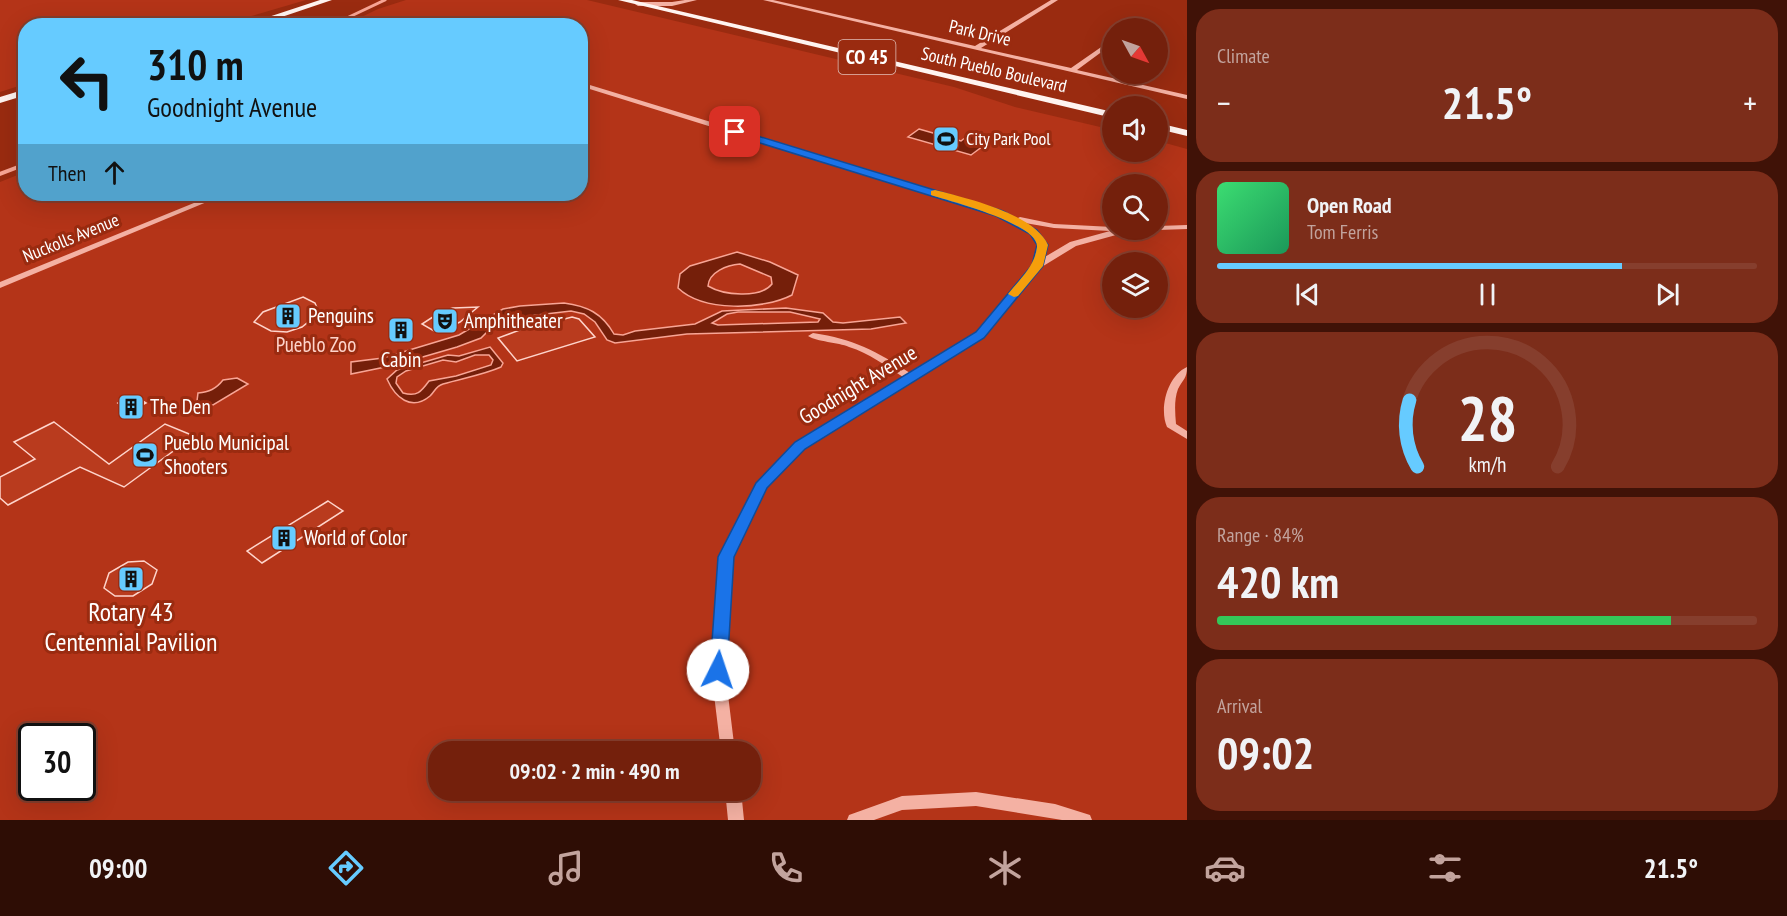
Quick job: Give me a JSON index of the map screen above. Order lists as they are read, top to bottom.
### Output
{
  "streets": {
    "main road": ["CO 45", "South Pueblo Boulevard"],
    "street": ["Park Drive", "Nuckolls Avenue", "Goodnight Avenue"]
  },
  "parks": ["Pueblo Zoo"],
  "places": {
    "sports": ["City Park Pool", "Pueblo Municipal Shooters"],
    "building": [
      "Penguins",
      "Cabin",
      "The Den",
      "World of Color",
      "Rotary 43 Centennial Pavilion"
    ],
    "theatre": ["Amphitheater"]
  },
  "north": "bottom right",
  "page": {
    "tile": [
      "Climate",
      ["Range · 84%", "420 km"],
      ["Arrival", "09:02"]
    ],
    "turn": ["310 m", "Goodnight Avenue"],
    "heat": ["−", "21.5°", "+"],
    "then": "Then",
    "song": ["Open Road", "Tom Ferris"],
    "limit": "30",
    "trip": "09:02 · 2 min · 490 m",
    "tabs": ["09:00", "21.5°"],
    "gauge": ["28", "km/h"]
  }
}
